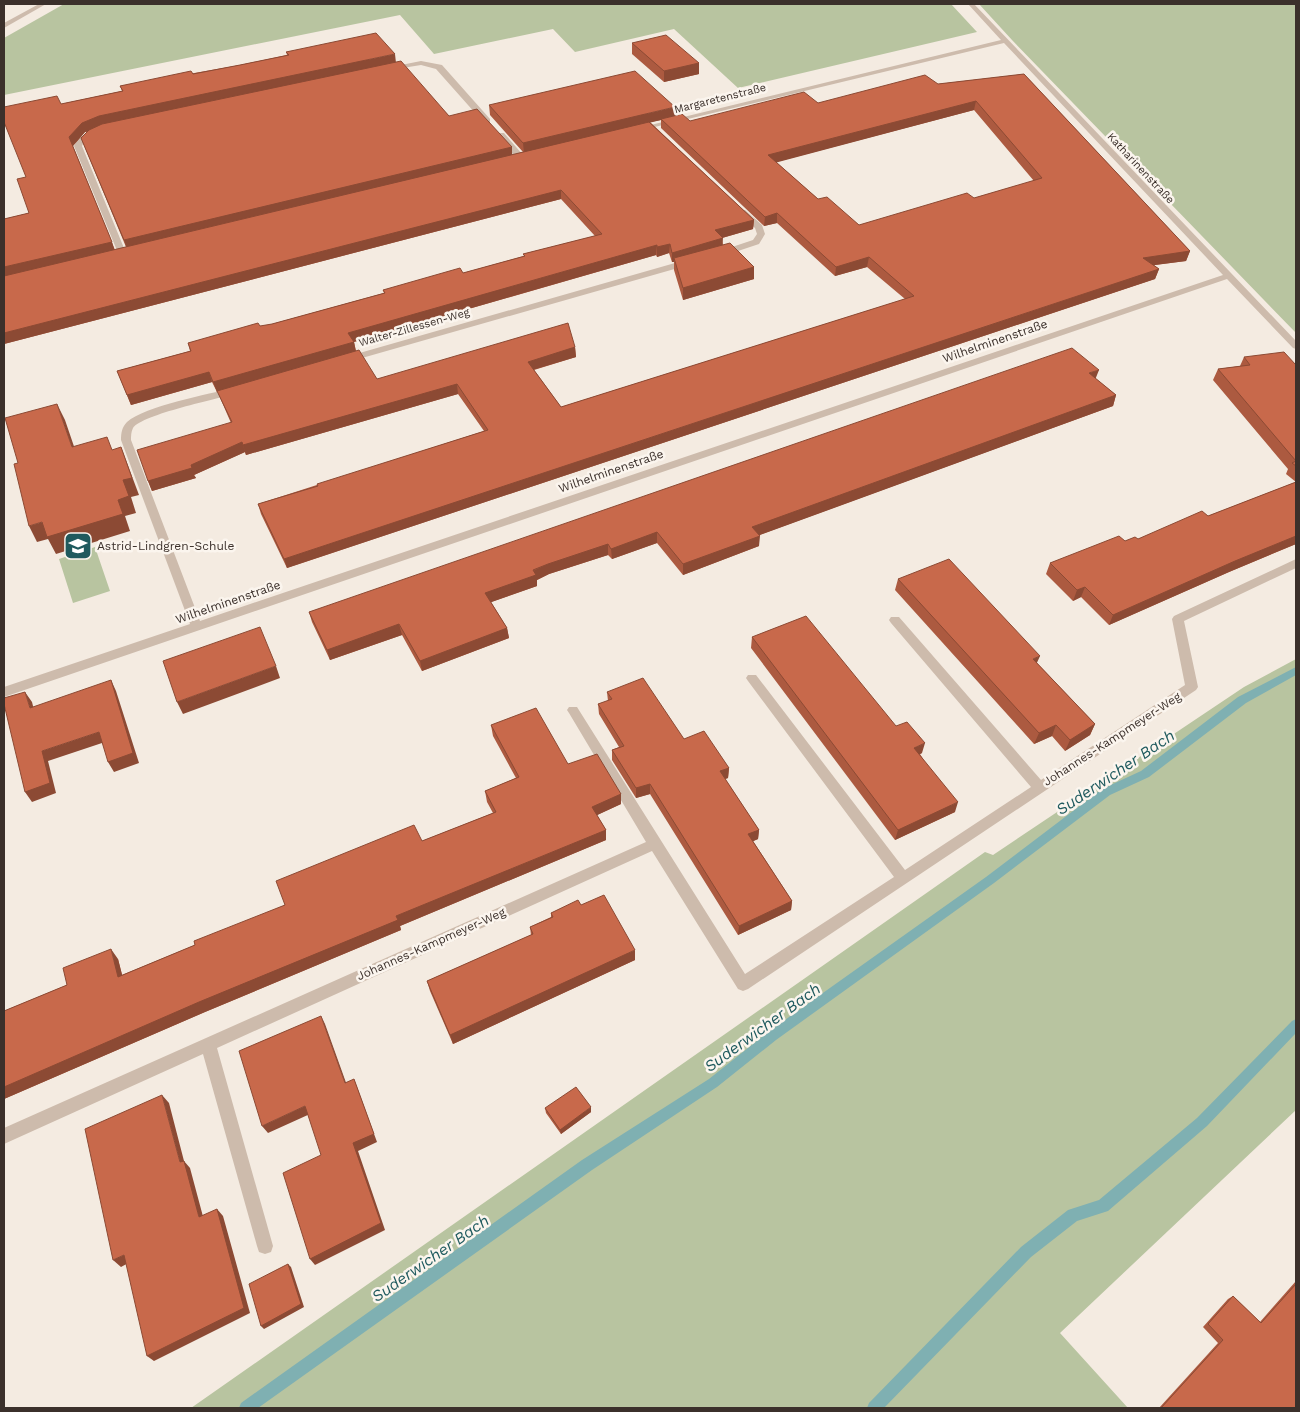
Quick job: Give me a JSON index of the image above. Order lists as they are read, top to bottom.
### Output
{
  "streets": {
    "street": [
      "Margaretenstraße",
      "Katharinenstraße",
      "Walter-Zillessen-Weg",
      "Wilhelminenstraße",
      "Johannes-Kampmeyer-Weg"
    ]
  },
  "crossings": [
    ["Margaretenstraße", "Katharinenstraße"],
    ["Katharinenstraße", "Wilhelminenstraße"]
  ],
  "water": ["Suderwicher Bach"],
  "places": {
    "school or university": ["Astrid-Lindgren-Schule"]
  }
}
